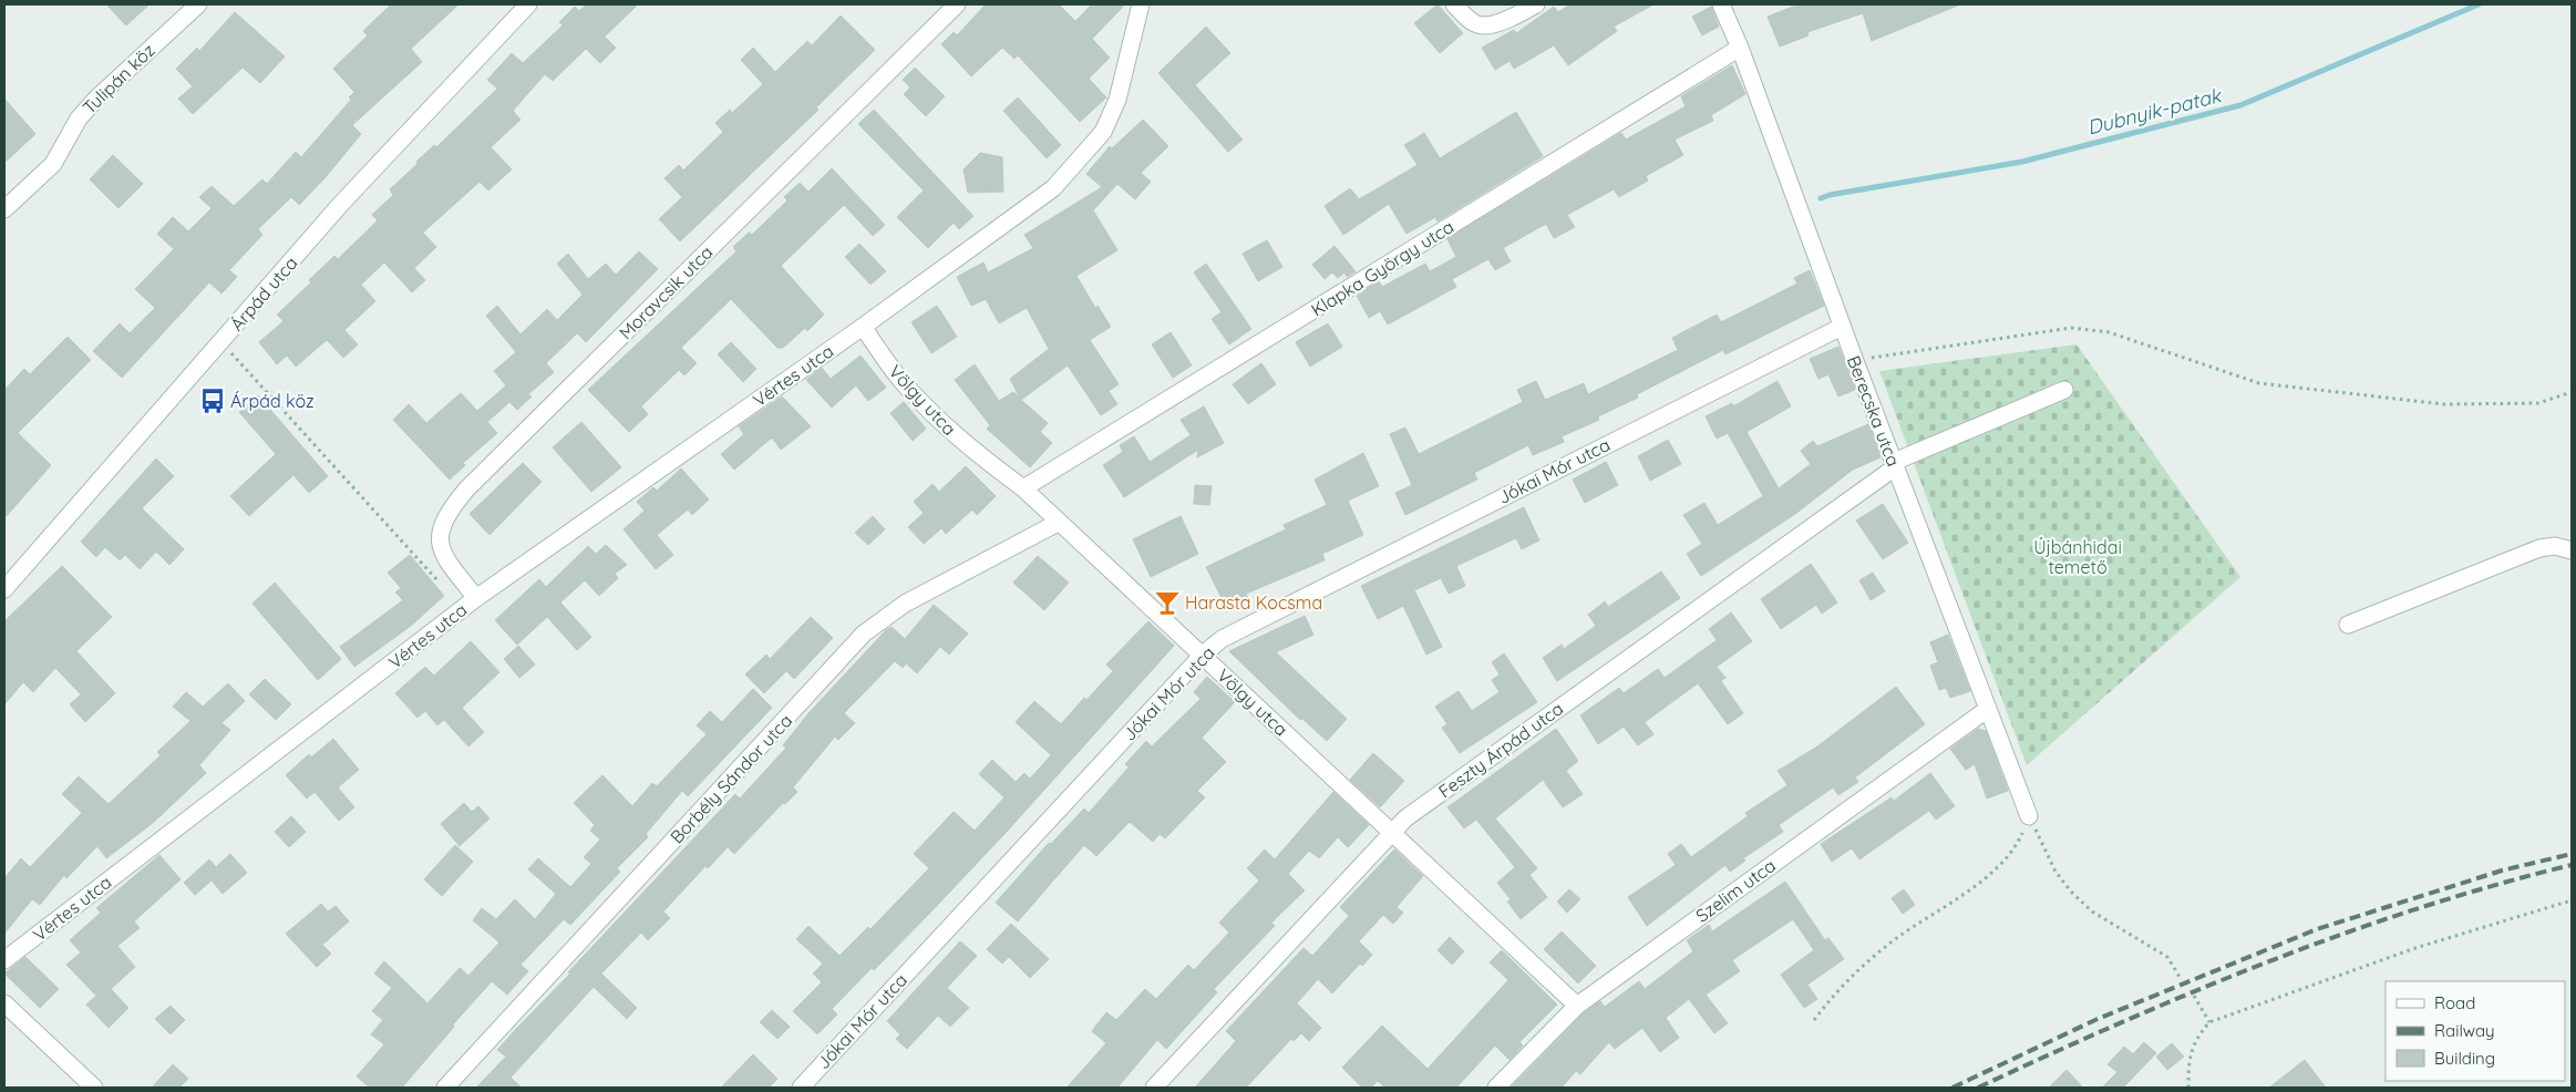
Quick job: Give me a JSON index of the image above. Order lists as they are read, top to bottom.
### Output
{
  "streets": {
    "street": [
      "Tulipán köz",
      "Klapka György utca",
      "Moravcsik utca",
      "Árpád utca",
      "Vértes utca",
      "Völgy utca",
      "Berecska utca",
      "Jókai Mór utca",
      "Feszty Árpád utca",
      "Borbély Sándor utca",
      "Szelim utca"
    ]
  },
  "crossings": [
    ["Klapka György utca", "Völgy utca"],
    ["Klapka György utca", "Berecska utca"],
    ["Moravcsik utca", "Vértes utca"],
    ["Vértes utca", "Völgy utca"],
    ["Völgy utca", "Jókai Mór utca"],
    ["Völgy utca", "Feszty Árpád utca"],
    ["Völgy utca", "Borbély Sándor utca"],
    ["Völgy utca", "Szelim utca"],
    ["Berecska utca", "Jókai Mór utca"],
    ["Berecska utca", "Feszty Árpád utca"],
    ["Berecska utca", "Szelim utca"]
  ],
  "water": ["Dubnyik-patak"],
  "parks": ["Újbánhidai temető"],
  "places": {
    "bus stop": ["Árpád köz"],
    "bar": ["Harasta Kocsma"]
  },
  "legend": ["Road", "Railway", "Building"]
}
